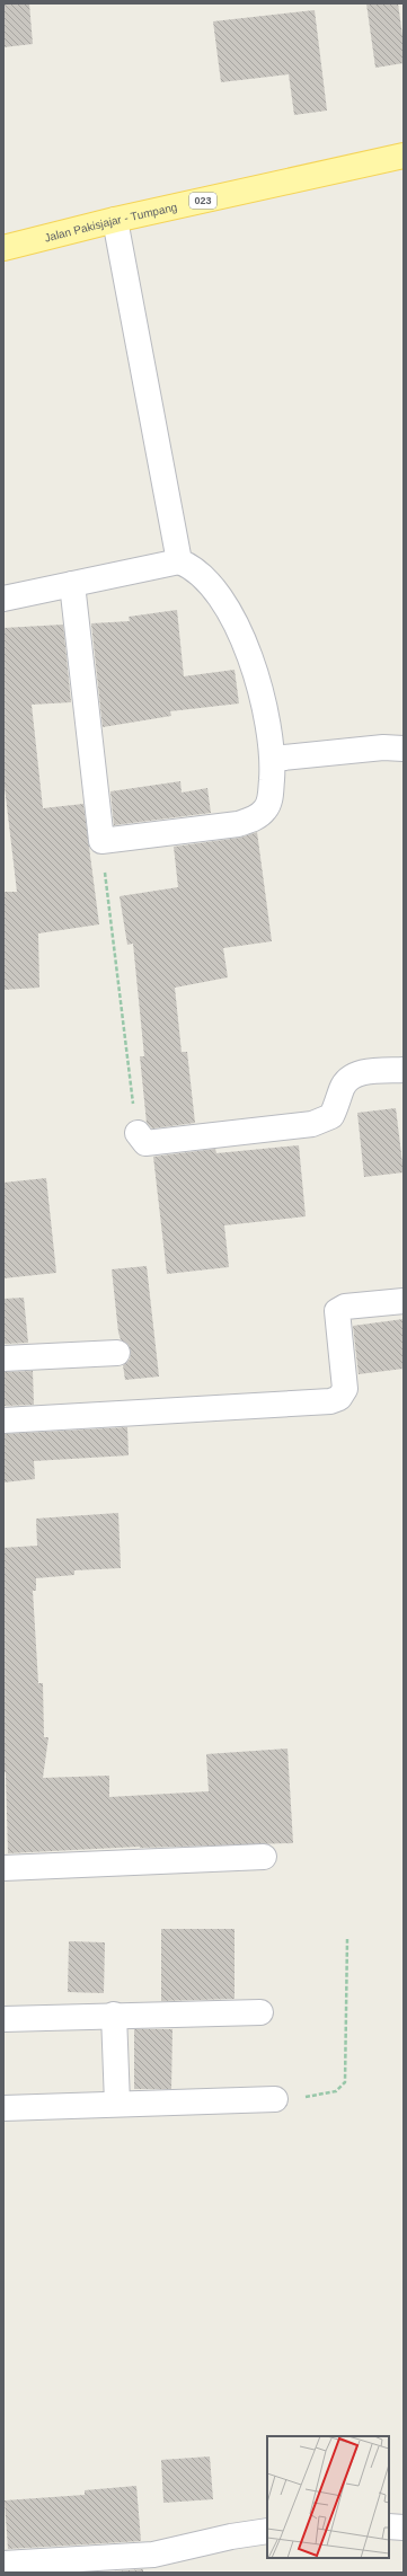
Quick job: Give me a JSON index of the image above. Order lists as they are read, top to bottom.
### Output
{
  "streets": {
    "main road": ["023", "Jalan Pakisjajar - Tumpang"]
  }
}
